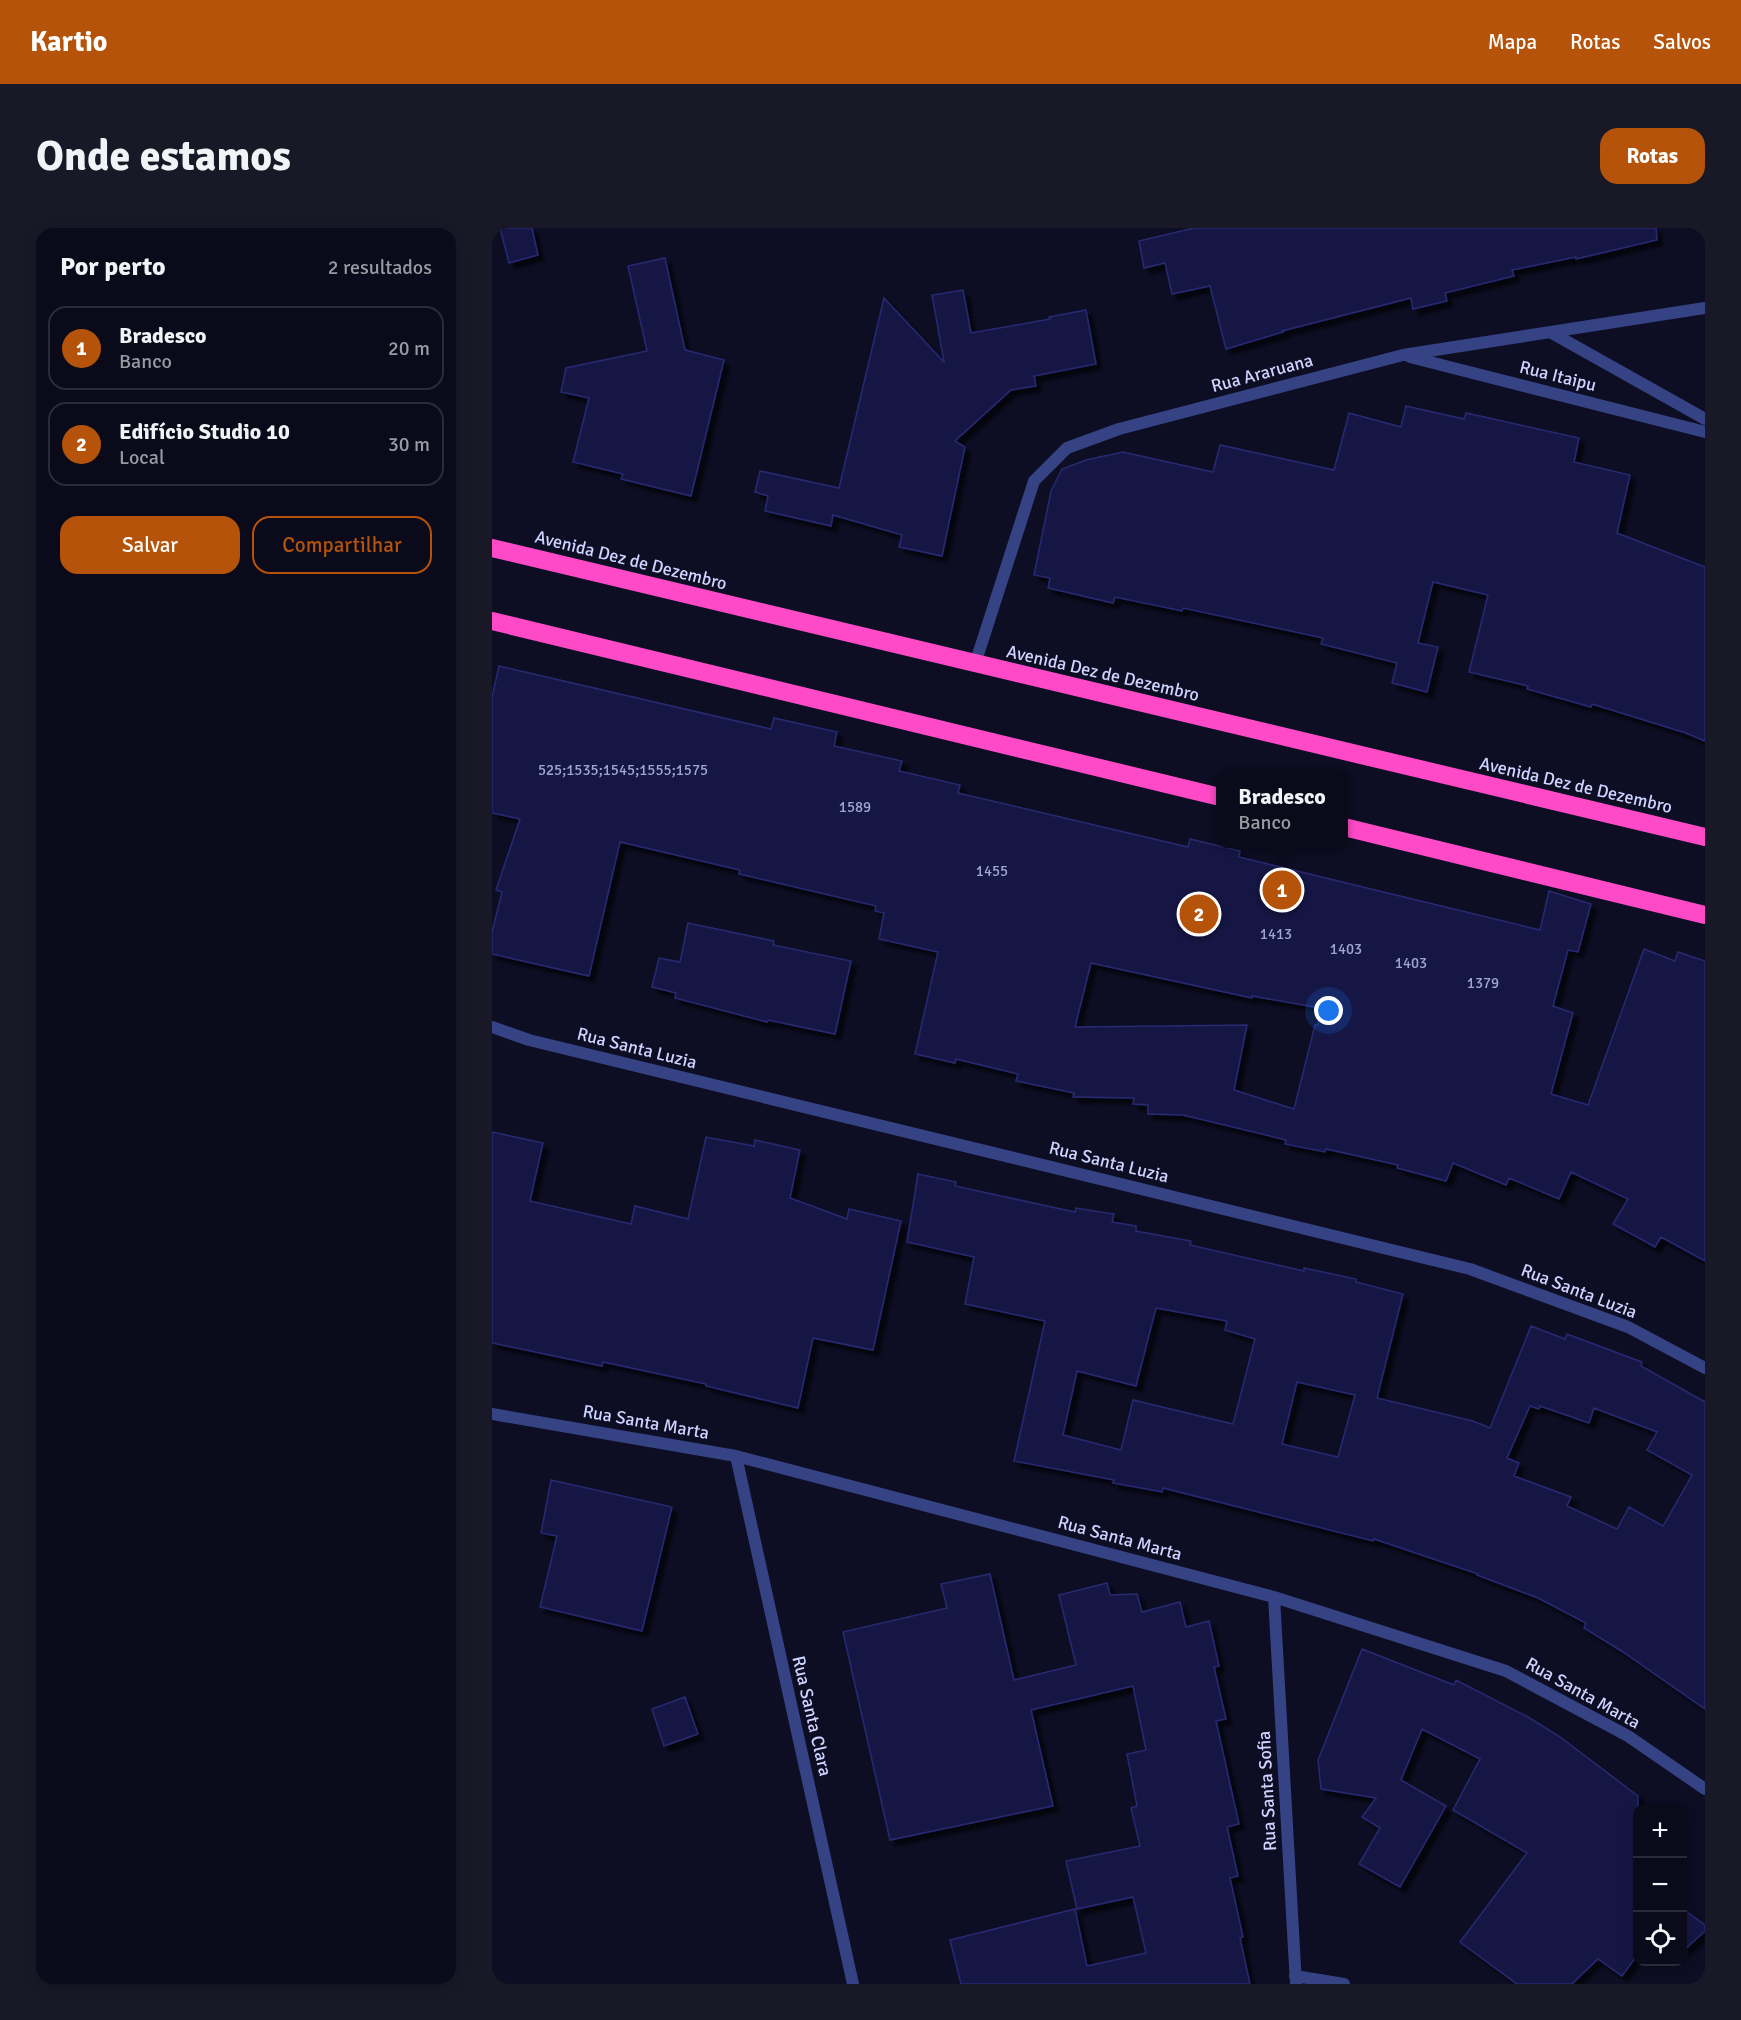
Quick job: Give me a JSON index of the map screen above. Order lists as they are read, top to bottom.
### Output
{
  "streets": {
    "highway": ["Avenida Dez de Dezembro"],
    "street": [
      "Rua Araruana",
      "Rua Itaipu",
      "Rua Santa Luzia",
      "Rua Santa Marta",
      "Rua Santa Clara",
      "Rua Santa Sofia"
    ]
  },
  "crossings": [
    ["Rua Araruana", "Rua Itaipu"],
    ["Rua Araruana", "Avenida Dez de Dezembro"],
    ["Rua Santa Marta", "Rua Santa Clara"],
    ["Rua Santa Marta", "Rua Santa Sofia"]
  ],
  "house_numbers": [
    "525;1535;1545;1555;1575",
    "1589",
    "1455",
    "1413",
    "1403",
    "1403",
    "1379"
  ],
  "page": {
    "header": "Kartio",
    "nav": ["Mapa", "Rotas", "Salvos"],
    "buttons": [
      "Rotas",
      ["Salvar", "Compartilhar"]
    ],
    "title": "Onde estamos",
    "heading": ["Por perto", "2 resultados"],
    "list": [
      {
        "mark": "1",
        "name": "Bradesco",
        "note": "Banco",
        "value": "20 m"
      },
      {
        "mark": "2",
        "name": "Edifício Studio 10",
        "note": "Local",
        "value": "30 m"
      }
    ],
    "popup": ["Bradesco", "Banco"],
    "pins": ["1", "2"],
    "map_buttons": ["+", "−"]
  }
}
